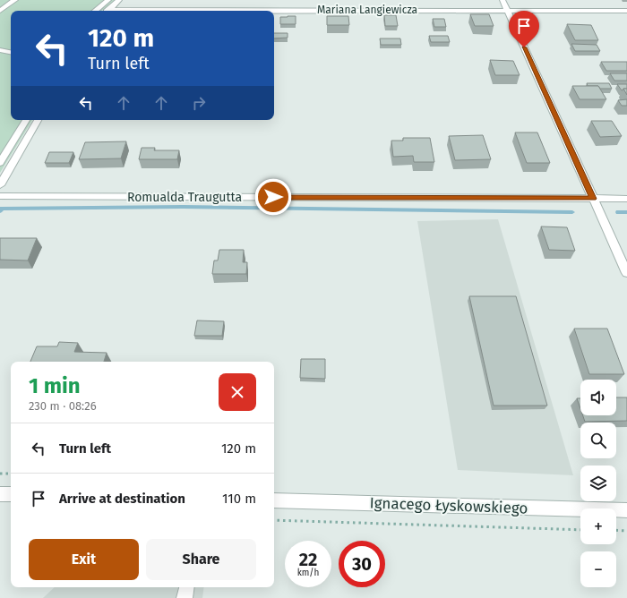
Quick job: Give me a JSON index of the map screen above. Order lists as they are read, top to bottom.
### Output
{
  "streets": {
    "street": ["Mariana Langiewicza", "Romualda Traugutta", "Ignacego Łyskowskiego"]
  },
  "page": {
    "turn": ["120 m", "Turn left"],
    "heading": ["1 min", "230 m · 08:26"],
    "map_buttons": ["+", "−"],
    "list": [
      {
        "name": "Turn left",
        "value": "120 m"
      },
      {
        "name": "Arrive at destination",
        "value": "110 m"
      }
    ],
    "buttons": ["Exit", "Share"],
    "speed": "22 km/h",
    "limit": "30"
  }
}
